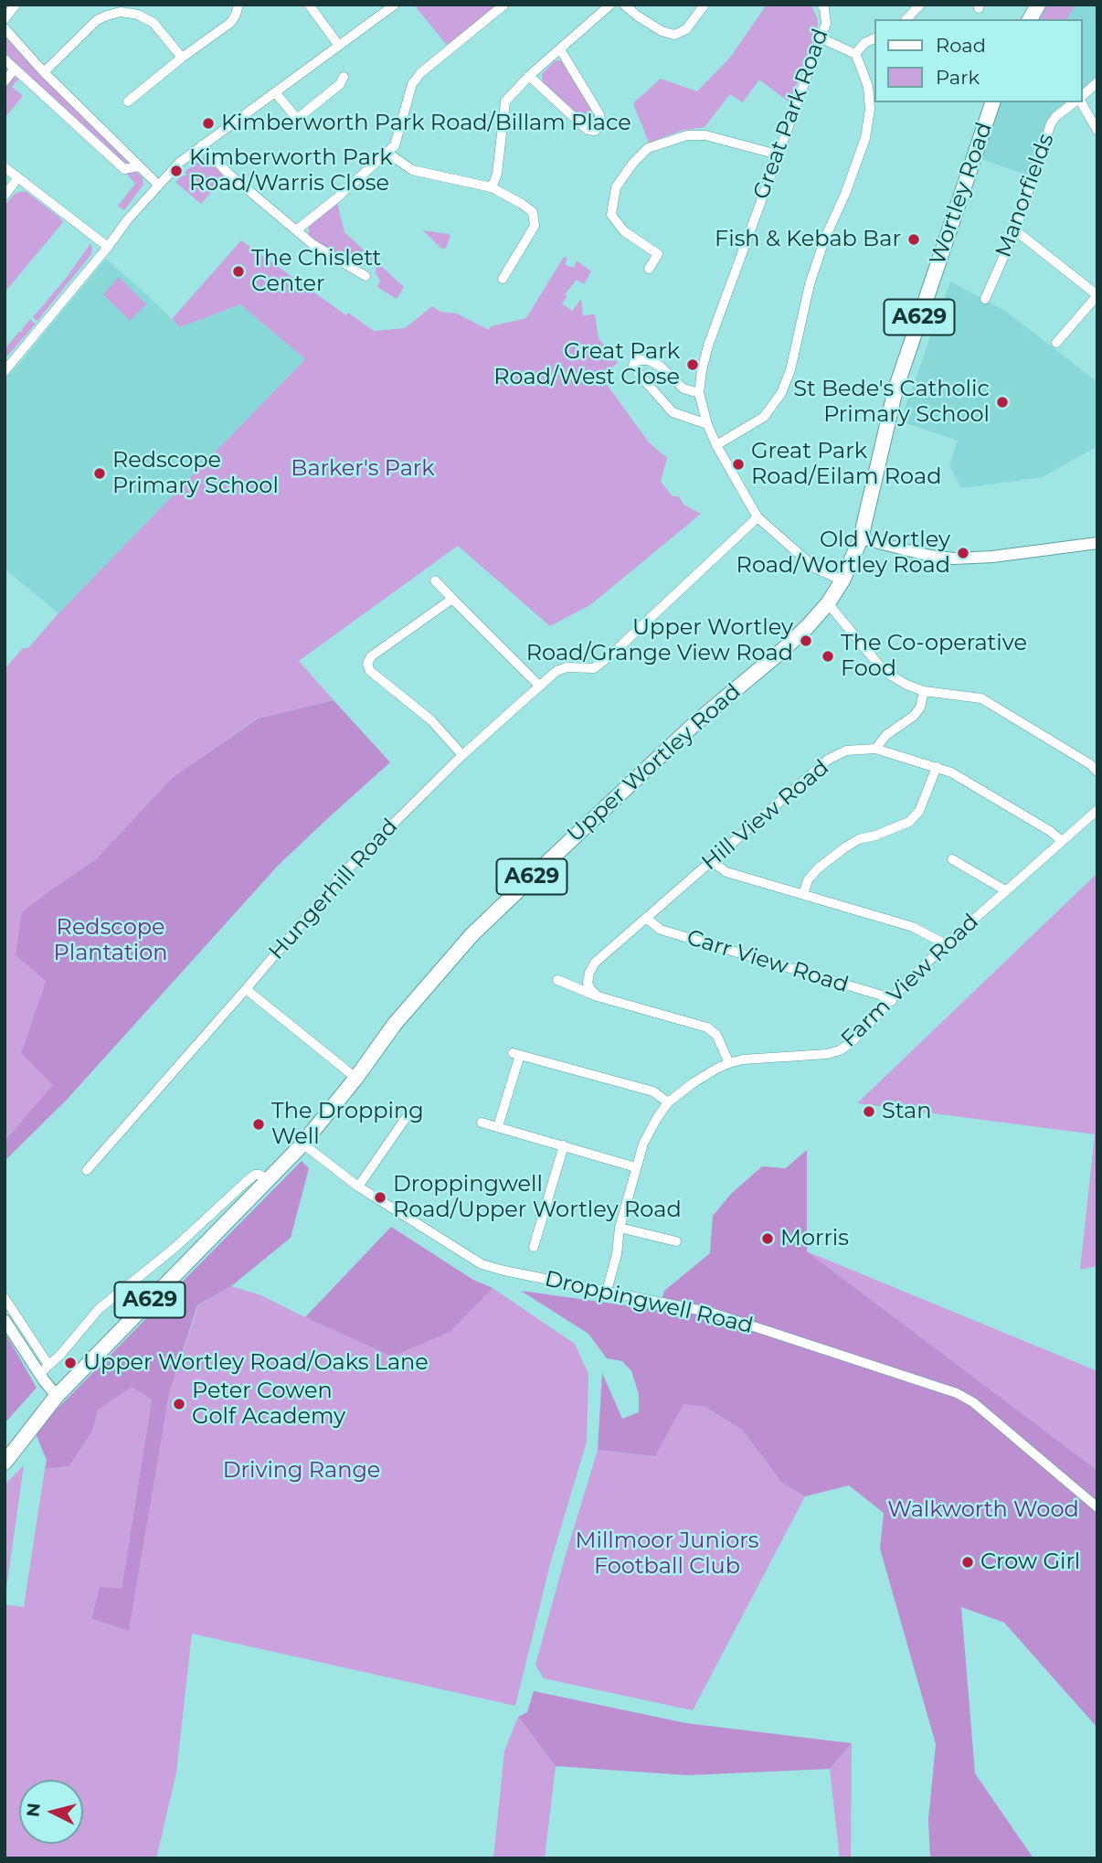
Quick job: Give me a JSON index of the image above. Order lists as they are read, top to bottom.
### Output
{
  "streets": {
    "main road": ["Wortley Road", "A629", "Upper Wortley Road"],
    "street": [
      "Great Park Road",
      "Manorfields",
      "Hill View Road",
      "Hungerhill Road",
      "Carr View Road",
      "Farm View Road",
      "Droppingwell Road"
    ]
  },
  "crossings": [
    ["Great Park Road", "Wortley Road"],
    ["Great Park Road", "Upper Wortley Road"],
    ["Great Park Road", "Hungerhill Road"],
    ["Wortley Road", "Upper Wortley Road"],
    ["Upper Wortley Road", "Droppingwell Road"],
    ["Hill View Road", "Carr View Road"],
    ["Hill View Road", "Farm View Road"],
    ["Carr View Road", "Farm View Road"],
    ["Farm View Road", "Droppingwell Road"]
  ],
  "parks": [
    "Barker's Park",
    "Redscope Plantation",
    "Driving Range",
    "Walkworth Wood",
    "Millmoor Juniors Football Club"
  ],
  "places": [
    "Kimberworth Park Road/Billam Place",
    "Kimberworth Park Road/Warris Close",
    "Fish & Kebab Bar",
    "The Chislett Center",
    "Great Park Road/West Close",
    "St Bede's Catholic Primary School",
    "Great Park Road/Eilam Road",
    "Redscope Primary School",
    "Old Wortley Road/Wortley Road",
    "Upper Wortley Road/Grange View Road",
    "The Co-operative Food",
    "Stan",
    "The Dropping Well",
    "Droppingwell Road/Upper Wortley Road",
    "Morris",
    "Upper Wortley Road/Oaks Lane",
    "Peter Cowen Golf Academy",
    "Crow Girl"
  ],
  "legend": ["Road", "Park"],
  "north": "left"
}
